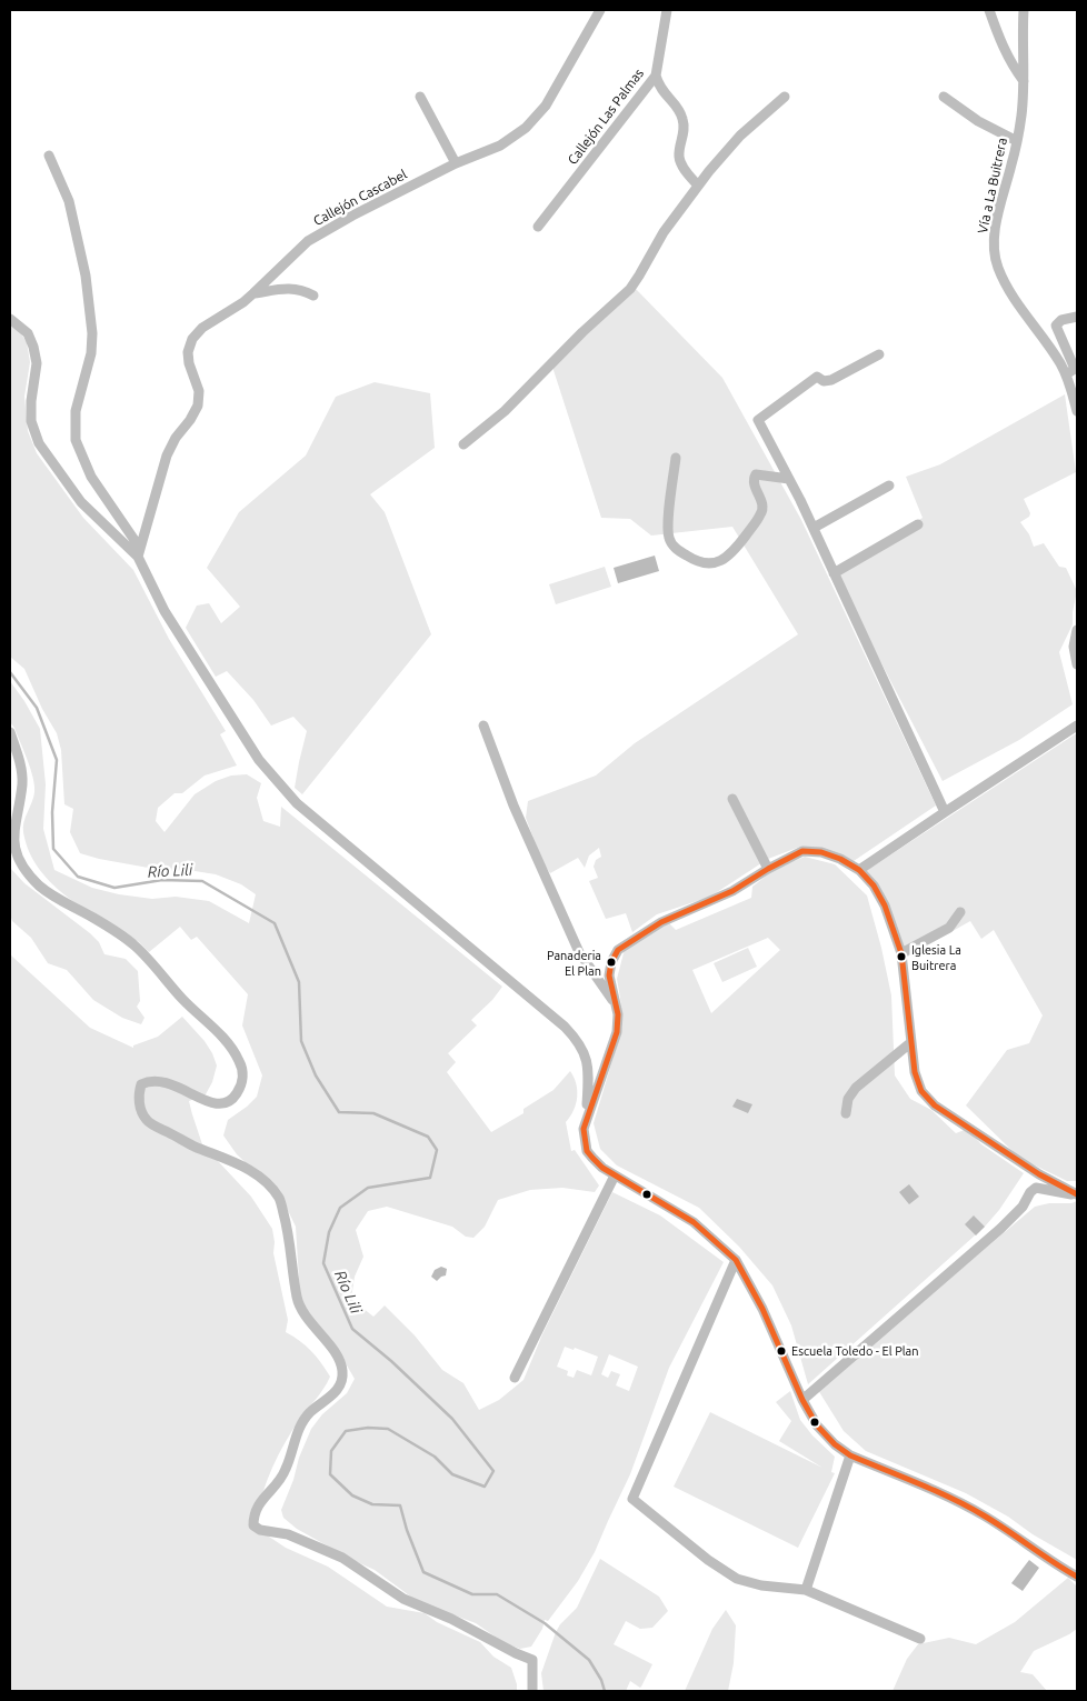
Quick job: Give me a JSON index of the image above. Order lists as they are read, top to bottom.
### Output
{
  "streets": {
    "street": ["Callejón Las Palmas", "Vía a La Buitrera", "Callejón Cascabel"]
  },
  "water": ["Río Lili"],
  "places": ["Iglesia La Buitrera", "Panaderia El Plan", "Escuela Toledo - El Plan"]
}
